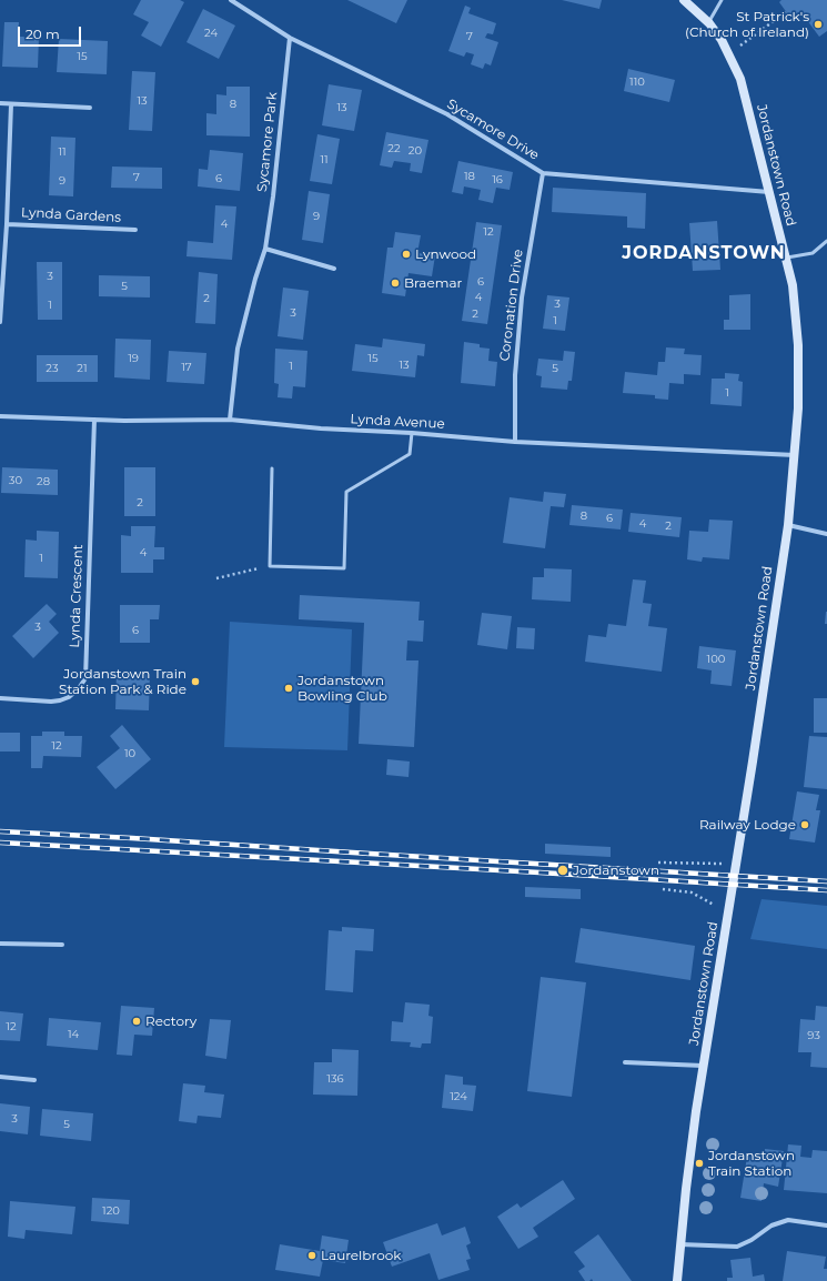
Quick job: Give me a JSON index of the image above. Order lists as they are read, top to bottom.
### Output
{
  "streets": {
    "street": [
      "Sycamore Drive",
      "Sycamore Park",
      "Jordanstown Road",
      "Lynda Gardens",
      "Coronation Drive",
      "Lynda Avenue",
      "Lynda Crescent"
    ]
  },
  "crossings": [
    ["Sycamore Drive", "Sycamore Park"],
    ["Sycamore Drive", "Jordanstown Road"],
    ["Sycamore Drive", "Coronation Drive"],
    ["Sycamore Park", "Lynda Avenue"],
    ["Jordanstown Road", "Lynda Avenue"],
    ["Coronation Drive", "Lynda Avenue"],
    ["Lynda Avenue", "Lynda Crescent"]
  ],
  "districts": ["JORDANSTOWN"],
  "places": [
    "St Patrick's (Church of Ireland)",
    "Lynwood",
    "Braemar",
    "Jordanstown Train Station Park & Ride",
    "Jordanstown Bowling Club",
    "Railway Lodge",
    "Jordanstown",
    "Rectory",
    "Jordanstown Train Station",
    "Laurelbrook"
  ],
  "house_numbers": [
    "24",
    "7",
    "15",
    "110",
    "13",
    "8",
    "13",
    "22",
    "20",
    "11",
    "11",
    "18",
    "7",
    "6",
    "16",
    "9",
    "9",
    "4",
    "12",
    "3",
    "6",
    "5",
    "4",
    "2",
    "3",
    "1",
    "3",
    "2",
    "1",
    "19",
    "15",
    "13",
    "1",
    "17",
    "23",
    "21",
    "5",
    "1",
    "30",
    "28",
    "2",
    "8",
    "6",
    "4",
    "2",
    "4",
    "1",
    "3",
    "6",
    "100",
    "12",
    "10",
    "12",
    "14",
    "93",
    "136",
    "124",
    "3",
    "5",
    "120"
  ],
  "scale_bar": "20 m"
}
